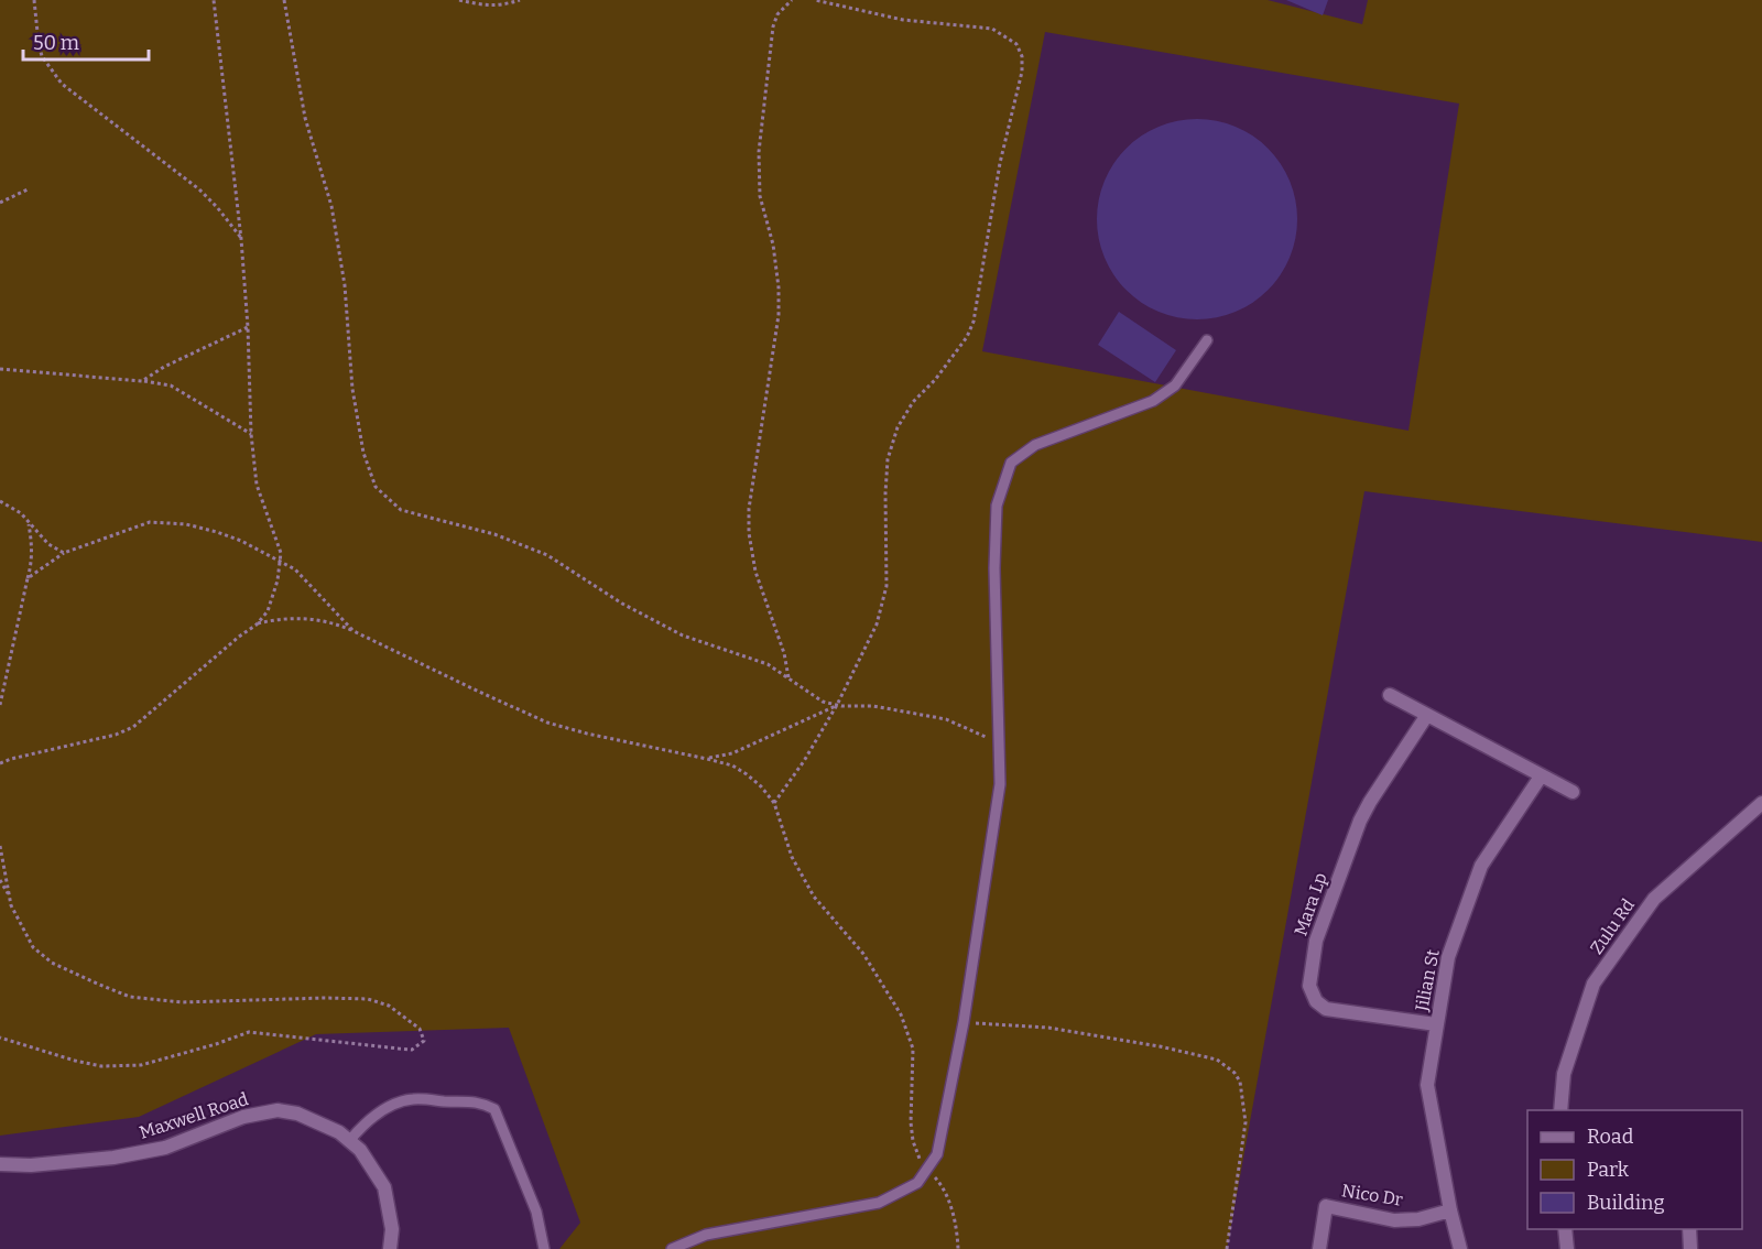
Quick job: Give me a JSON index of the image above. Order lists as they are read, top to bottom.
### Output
{
  "streets": {
    "street": [
      "Mara Lp",
      "Zulu Rd",
      "Jilian St",
      "Maxwell Road",
      "Nico Dr"
    ]
  },
  "crossings": [
    ["Mara Lp", "Jilian St"],
    ["Jilian St", "Nico Dr"]
  ],
  "legend": ["Road", "Park", "Building"],
  "scale_bar": "50 m"
}
